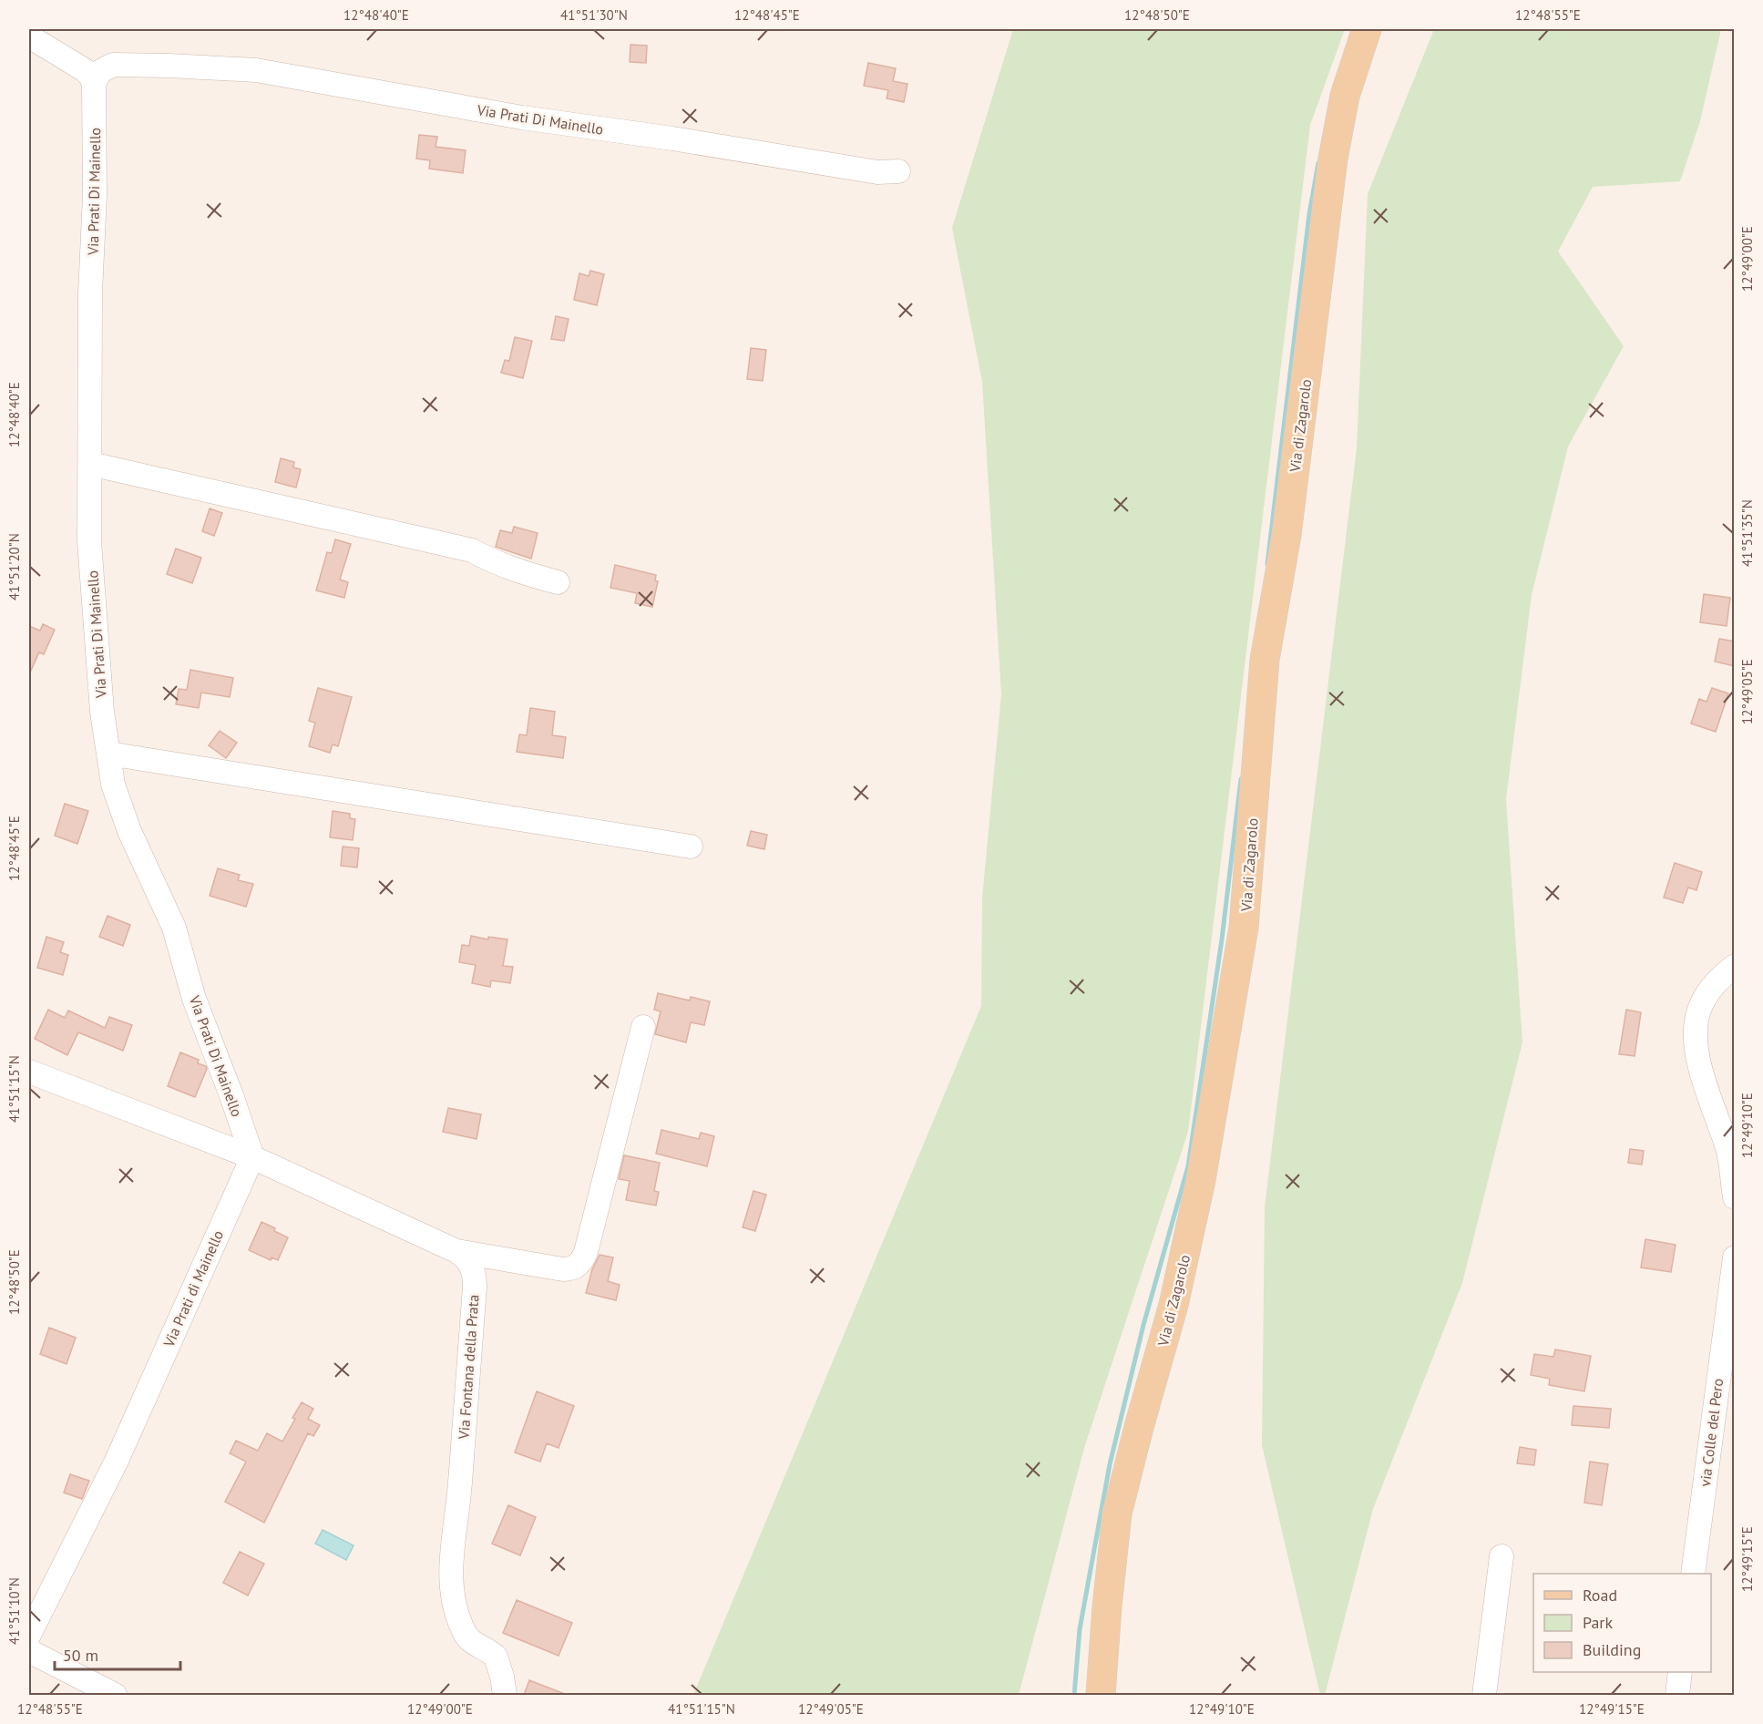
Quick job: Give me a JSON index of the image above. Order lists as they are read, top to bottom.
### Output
{
  "streets": {
    "main road": ["Via di Zagarolo"],
    "street": [
      "Via Prati Di Mainello",
      "Via Prati di Mainello",
      "Via Fontana della Prata",
      "via Colle del Pero"
    ]
  },
  "crossings": [
    ["Via Prati Di Mainello", "Via Prati di Mainello"],
    ["Via Prati Di Mainello", "Via Fontana della Prata"],
    ["Via Prati di Mainello", "Via Fontana della Prata"]
  ],
  "legend": ["Road", "Park", "Building"],
  "scale_bar": "50 m",
  "coordinates": [
    "12°48'40\"E",
    "41°51'30\"N",
    "12°48'45\"E",
    "12°48'50\"E",
    "12°48'55\"E",
    "12°49'00\"E",
    "41°51'35\"N",
    "41°51'20\"N",
    "12°49'05\"E",
    "41°51'15\"N",
    "12°49'10\"E",
    "12°49'15\"E",
    "41°51'10\"N"
  ]
}
